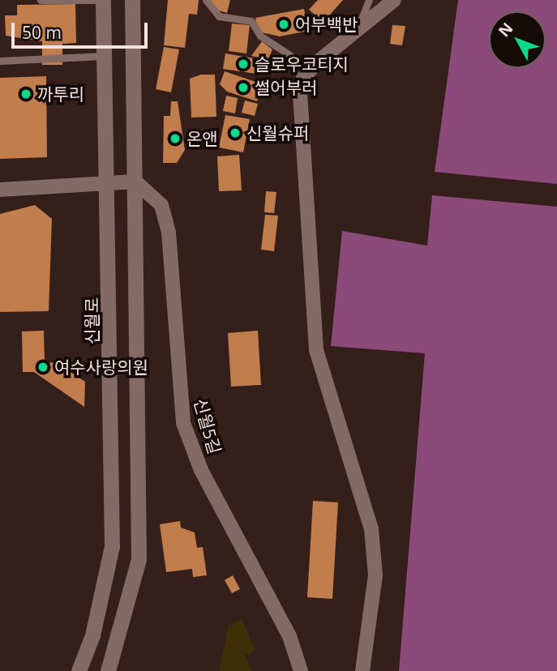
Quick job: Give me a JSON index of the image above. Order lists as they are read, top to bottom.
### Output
{
  "streets": {
    "street": ["신월로", "신월5길"]
  },
  "places": [
    "어부백반",
    "슬로우코티지",
    "썰어부러",
    "까투리",
    "신월슈퍼",
    "온앤",
    "여수사랑의원"
  ],
  "scale_bar": "50 m",
  "north": "top left"
}
